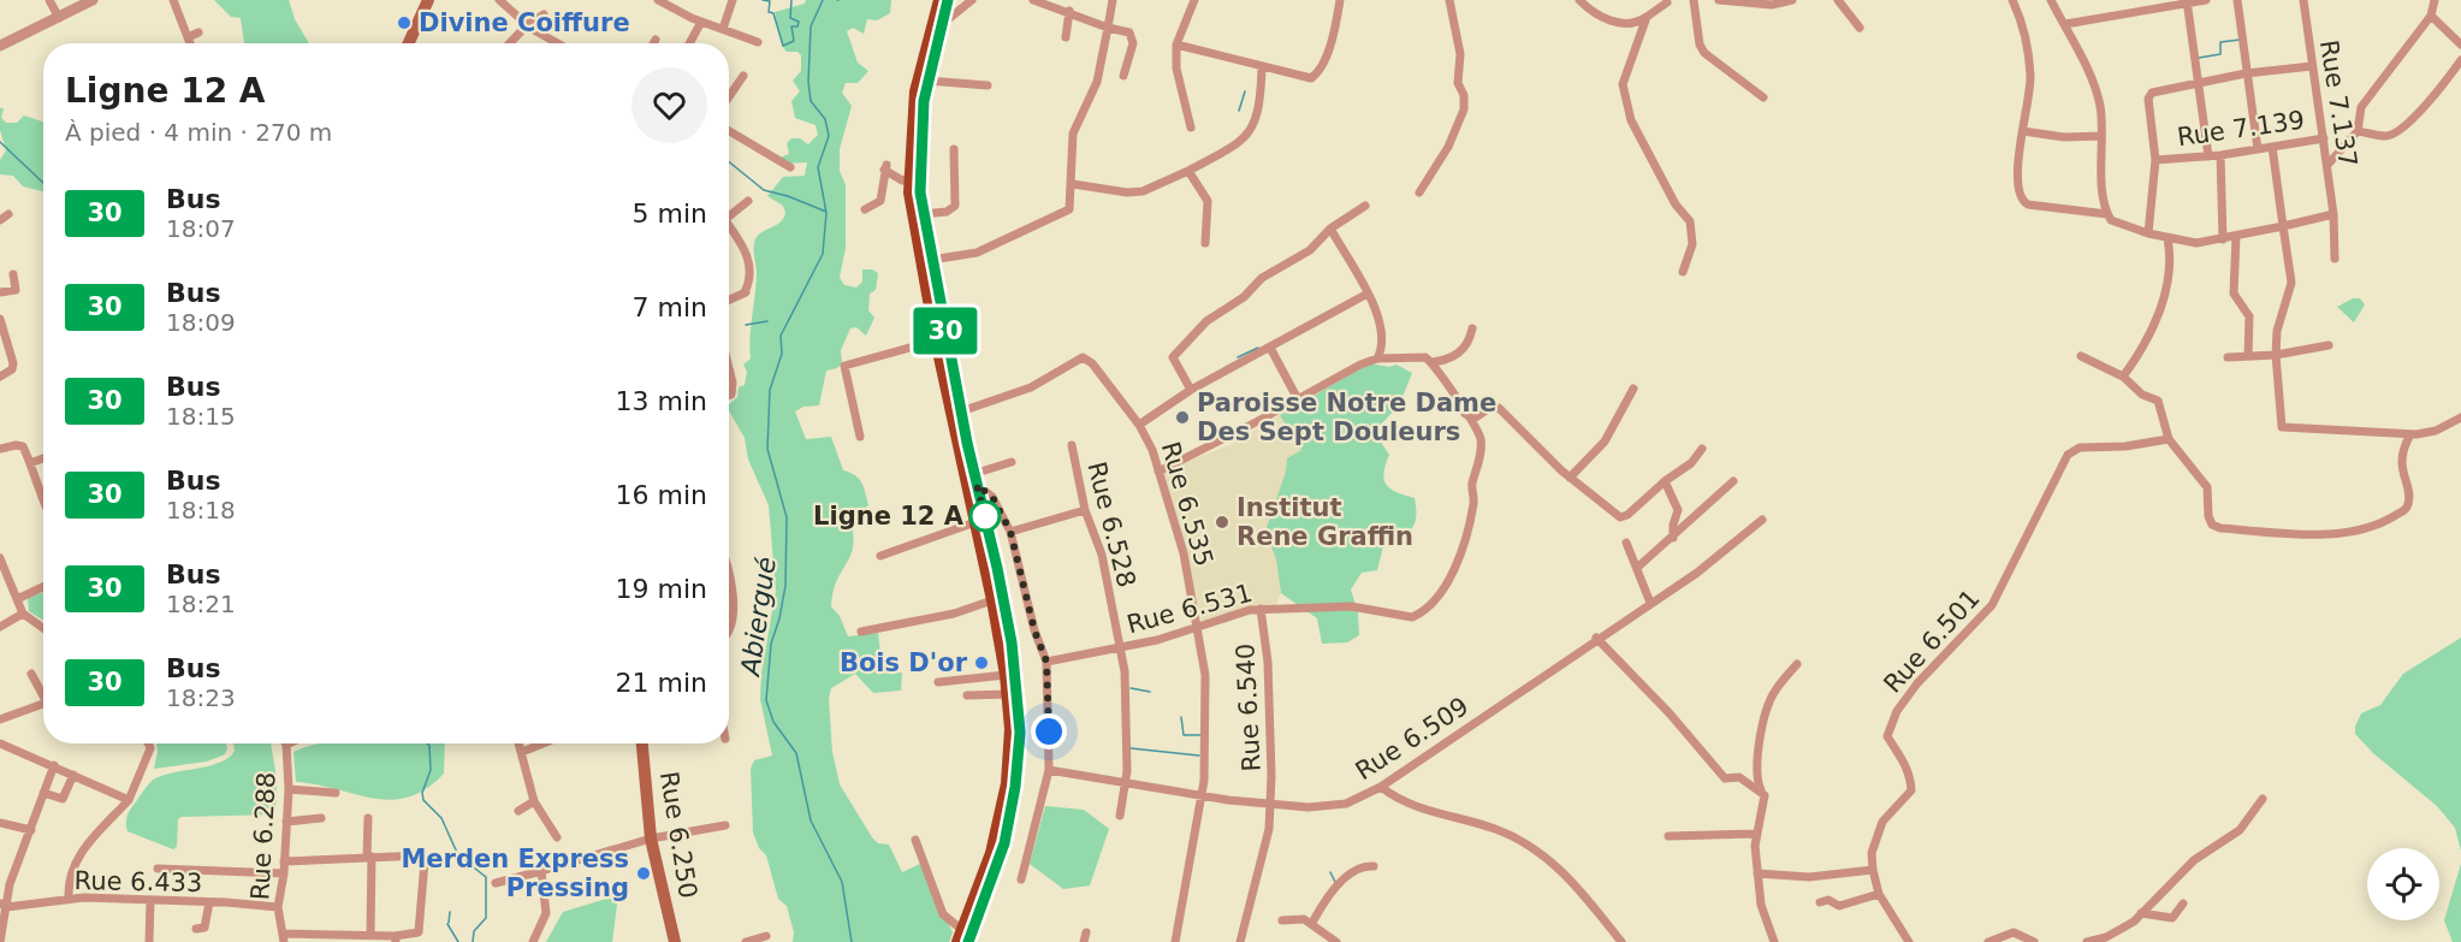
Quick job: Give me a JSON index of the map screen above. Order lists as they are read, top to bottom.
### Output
{
  "streets": {
    "main road": ["Rue 6.250"],
    "street": [
      "Rue 7.137",
      "Rue 7.139",
      "Rue 6.535",
      "Rue 6.528",
      "Rue 6.531",
      "Rue 6.501",
      "Rue 6.540",
      "Rue 6.509",
      "Rue 6.288",
      "Rue 6.433"
    ]
  },
  "crossings": [
    ["Rue 7.137", "Rue 7.139"],
    ["Rue 6.535", "Rue 6.531"],
    ["Rue 6.535", "Rue 6.509"],
    ["Rue 6.528", "Rue 6.531"],
    ["Rue 6.528", "Rue 6.509"],
    ["Rue 6.531", "Rue 6.540"],
    ["Rue 6.540", "Rue 6.509"],
    ["Rue 6.288", "Rue 6.433"]
  ],
  "water": ["Abiergué"],
  "places": [
    "Divine Coiffure",
    "Paroisse Notre Dame Des Sept Douleurs",
    "Ligne 12 A",
    "Institut Rene Graffin",
    "Bois D'or",
    "Merden Express Pressing"
  ],
  "lines": ["bus line 30"],
  "page": {
    "on_map": "30",
    "heading": ["Ligne 12 A", "À pied · 4 min · 270 m"],
    "list": [
      {
        "mark": "30",
        "name": "Bus",
        "note": "18:07",
        "value": "5 min"
      },
      {
        "mark": "30",
        "name": "Bus",
        "note": "18:09",
        "value": "7 min"
      },
      {
        "mark": "30",
        "name": "Bus",
        "note": "18:15",
        "value": "13 min"
      },
      {
        "mark": "30",
        "name": "Bus",
        "note": "18:18",
        "value": "16 min"
      },
      {
        "mark": "30",
        "name": "Bus",
        "note": "18:21",
        "value": "19 min"
      },
      {
        "mark": "30",
        "name": "Bus",
        "note": "18:23",
        "value": "21 min"
      }
    ]
  }
}
